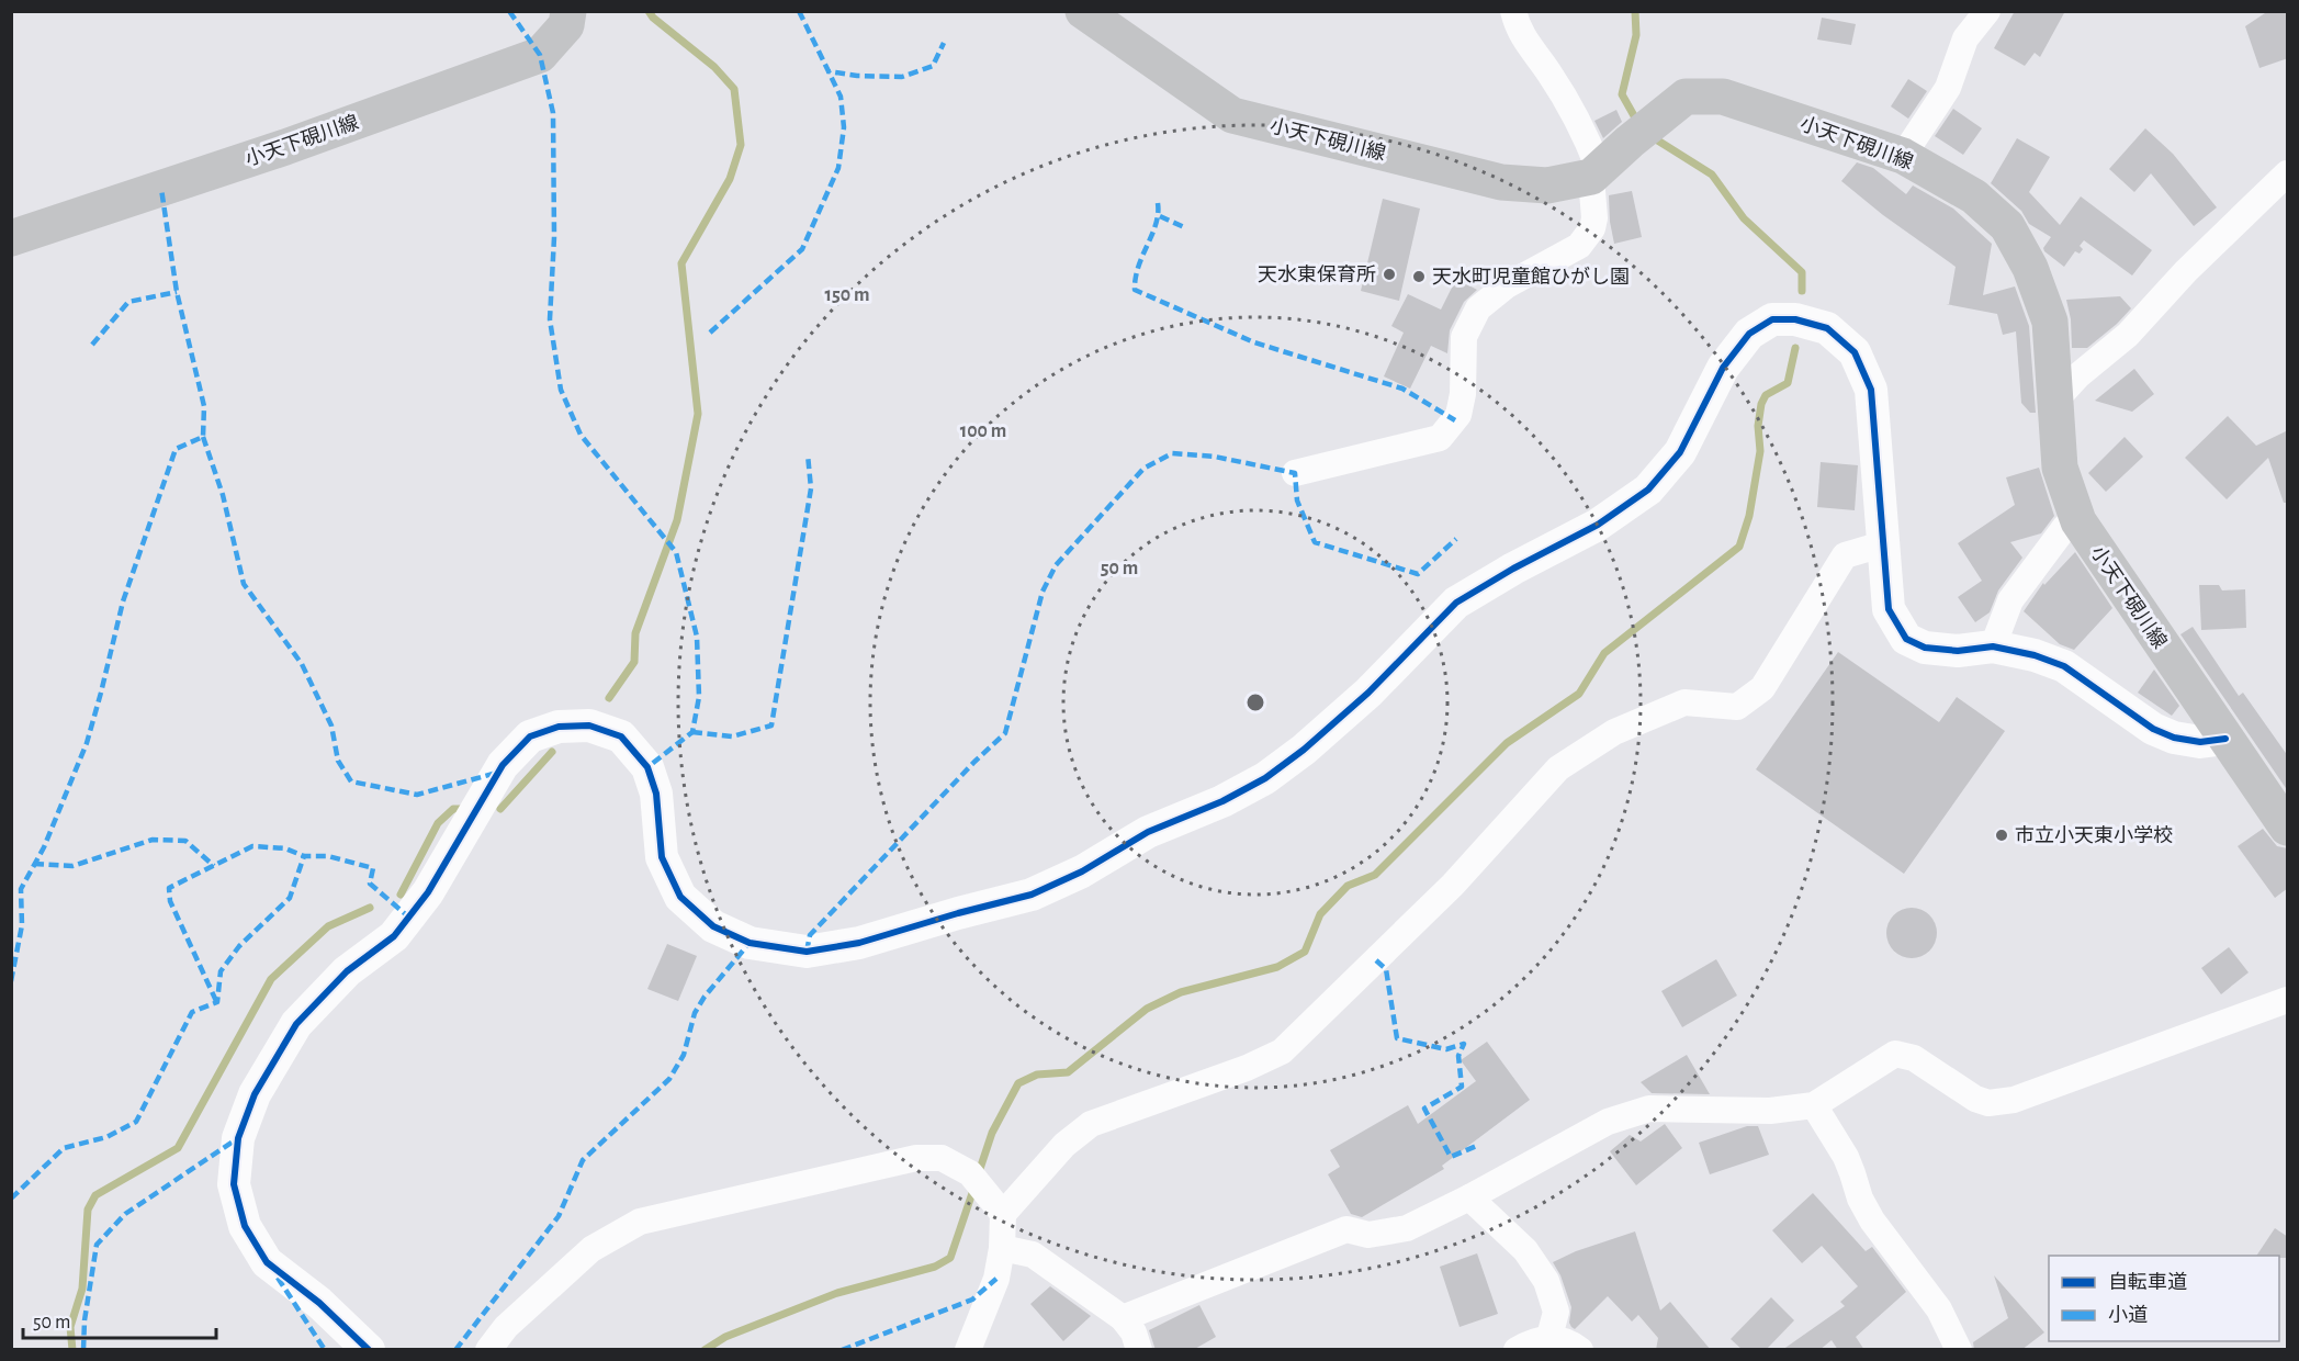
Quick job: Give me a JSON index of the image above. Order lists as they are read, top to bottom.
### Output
{
  "streets": {
    "main road": ["小天下硯川線"]
  },
  "places": ["天水東保育所", "天水町児童館ひがし園", "市立小天東小学校"],
  "legend": ["自転車道", "小道"],
  "scale_bar": "50 m",
  "rings": ["150 m", "100 m", "50 m"]
}
